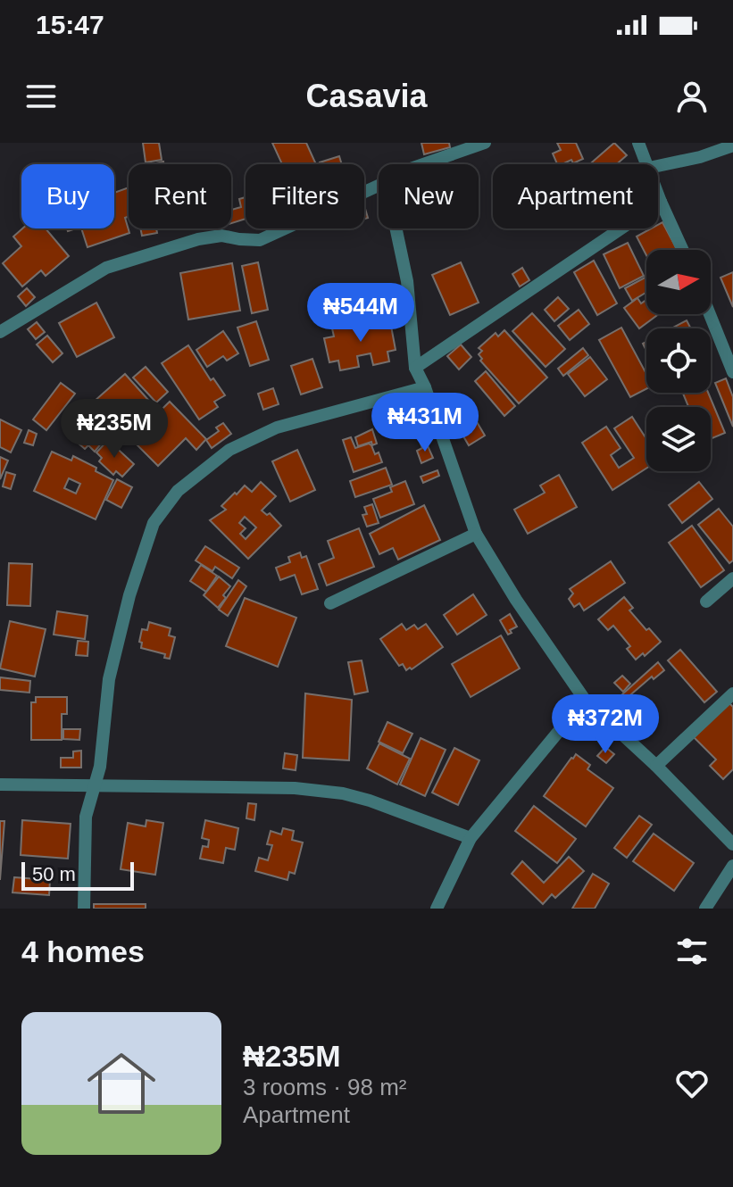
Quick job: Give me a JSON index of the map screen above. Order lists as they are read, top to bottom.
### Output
{
  "scale_bar": "50 m",
  "north": "right",
  "page": {
    "status": "15:47",
    "header": "Casavia",
    "chip": [
      "Buy",
      "Rent",
      "Filters",
      "New",
      "Apartment"
    ],
    "price": [
      "₦544M",
      "₦431M",
      "₦235M",
      "₦372M"
    ],
    "scale": "50 m",
    "heading": "4 homes",
    "list": [
      {
        "name": "₦235M",
        "note": "3 rooms · 98 m² · Apartment"
      }
    ]
  }
}
